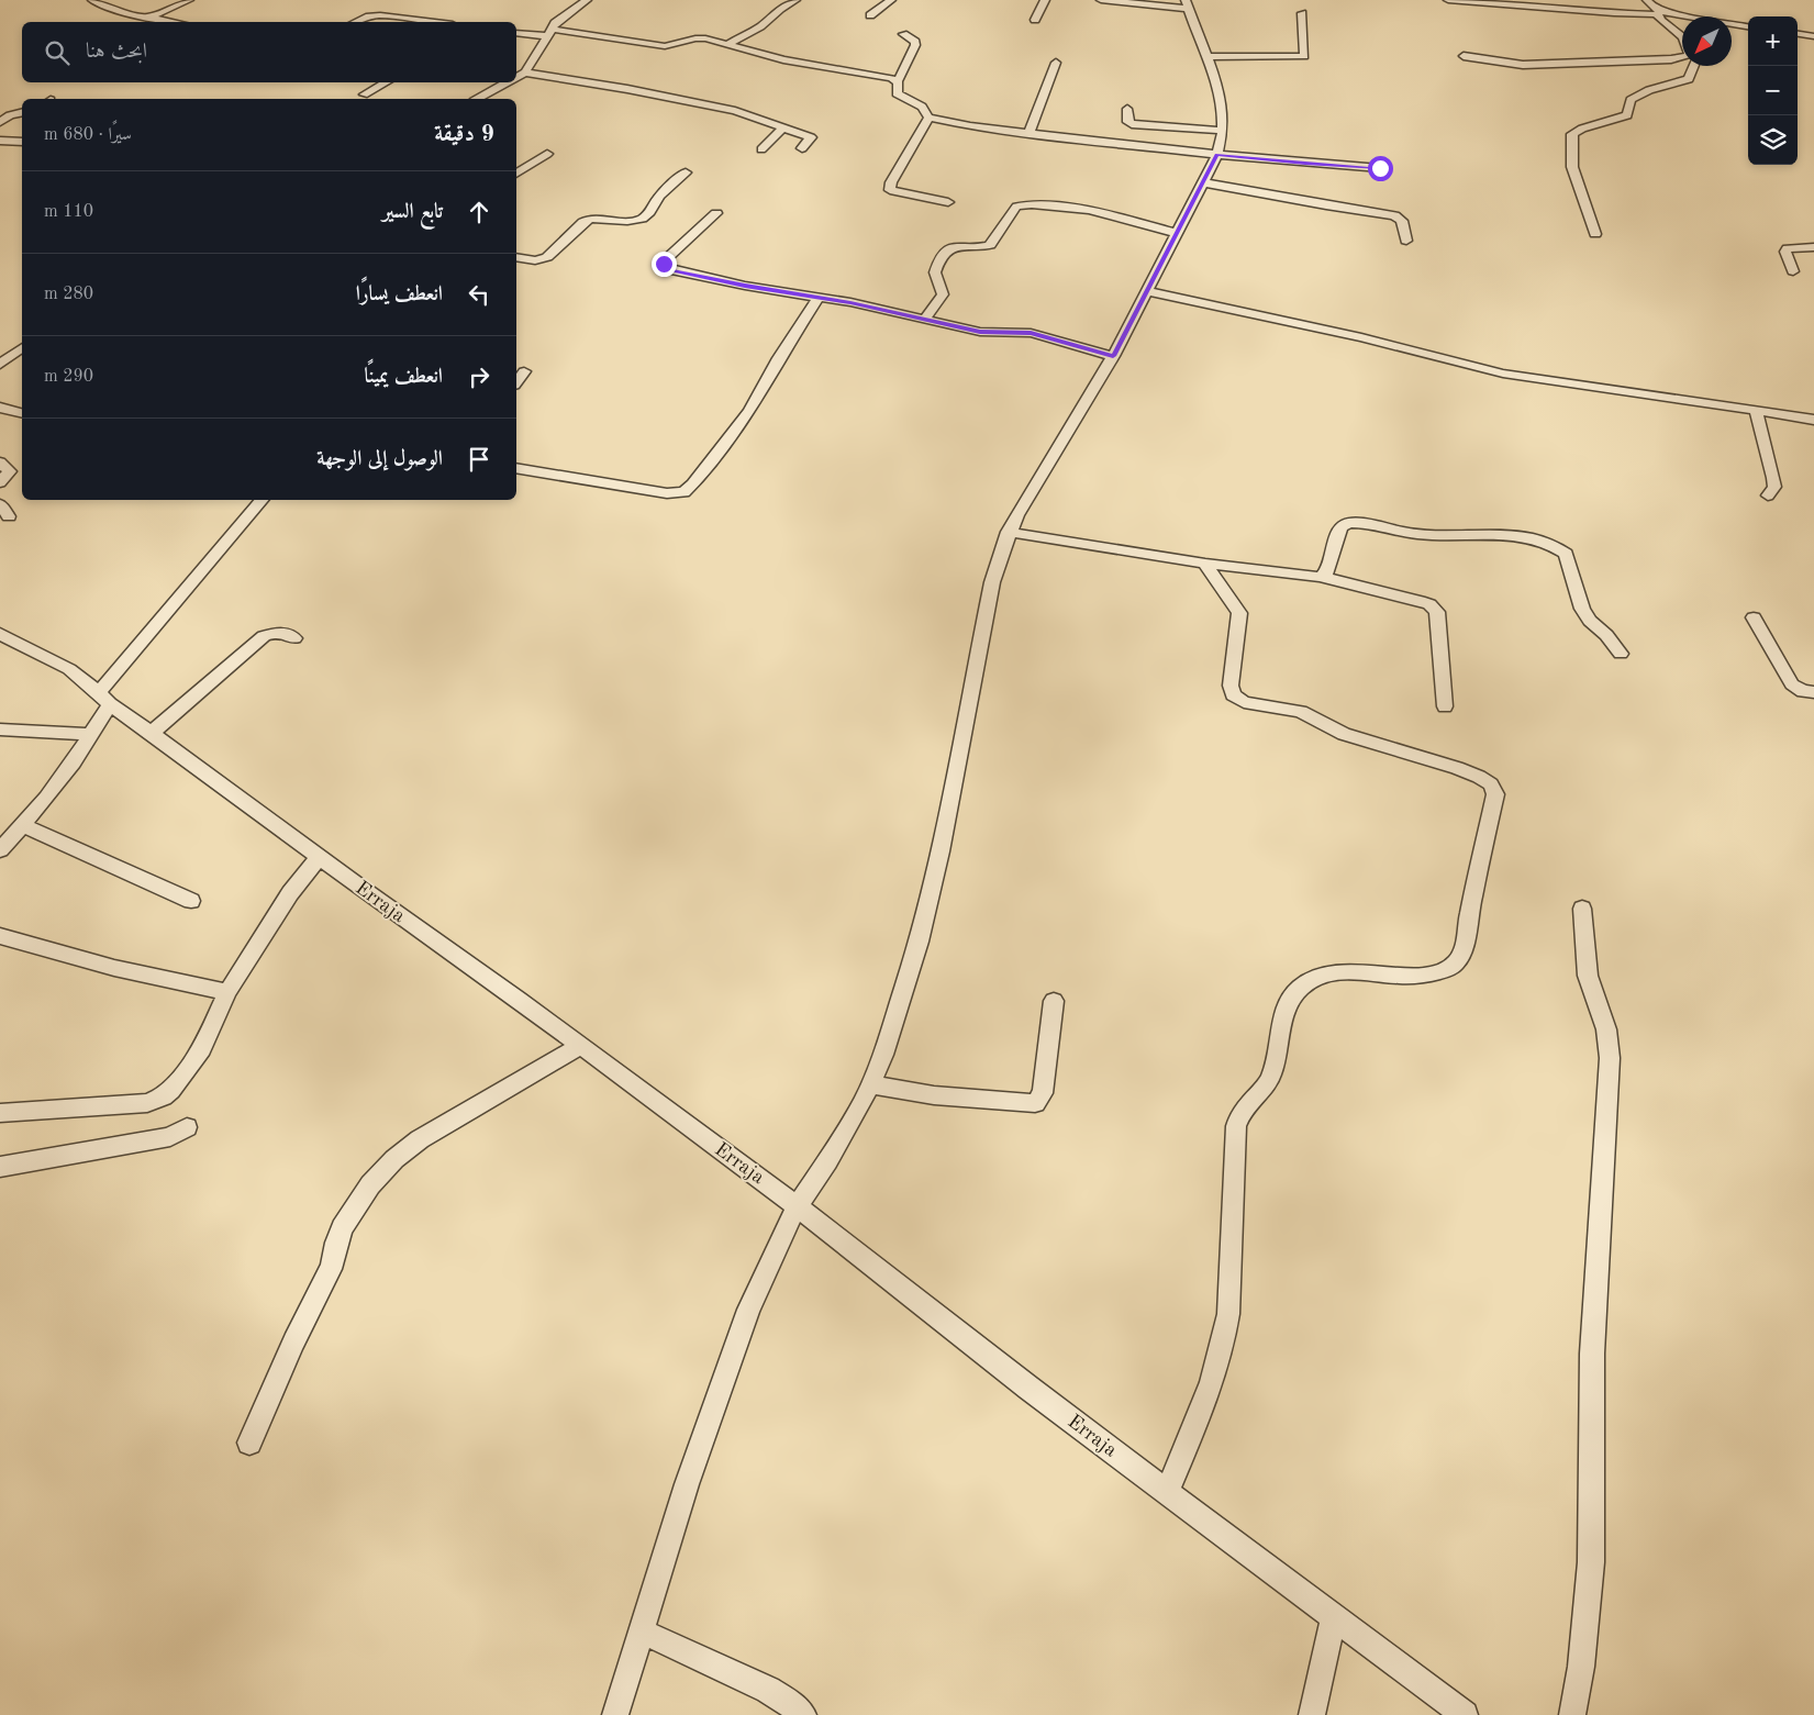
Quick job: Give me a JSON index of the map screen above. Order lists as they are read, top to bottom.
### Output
{
  "streets": {
    "street": ["Erraja"]
  },
  "north": "bottom left",
  "page": {
    "map_buttons": ["+", "−"],
    "search": "ابحث هنا",
    "heading": ["9 دقيقة", "سيرًا · 680 m"],
    "list": [
      ["تابع السير", "110 m"],
      ["انعطف يسارًا", "280 m"],
      ["انعطف يمينًا", "290 m"],
      "الوصول إلى الوجهة"
    ]
  }
}
